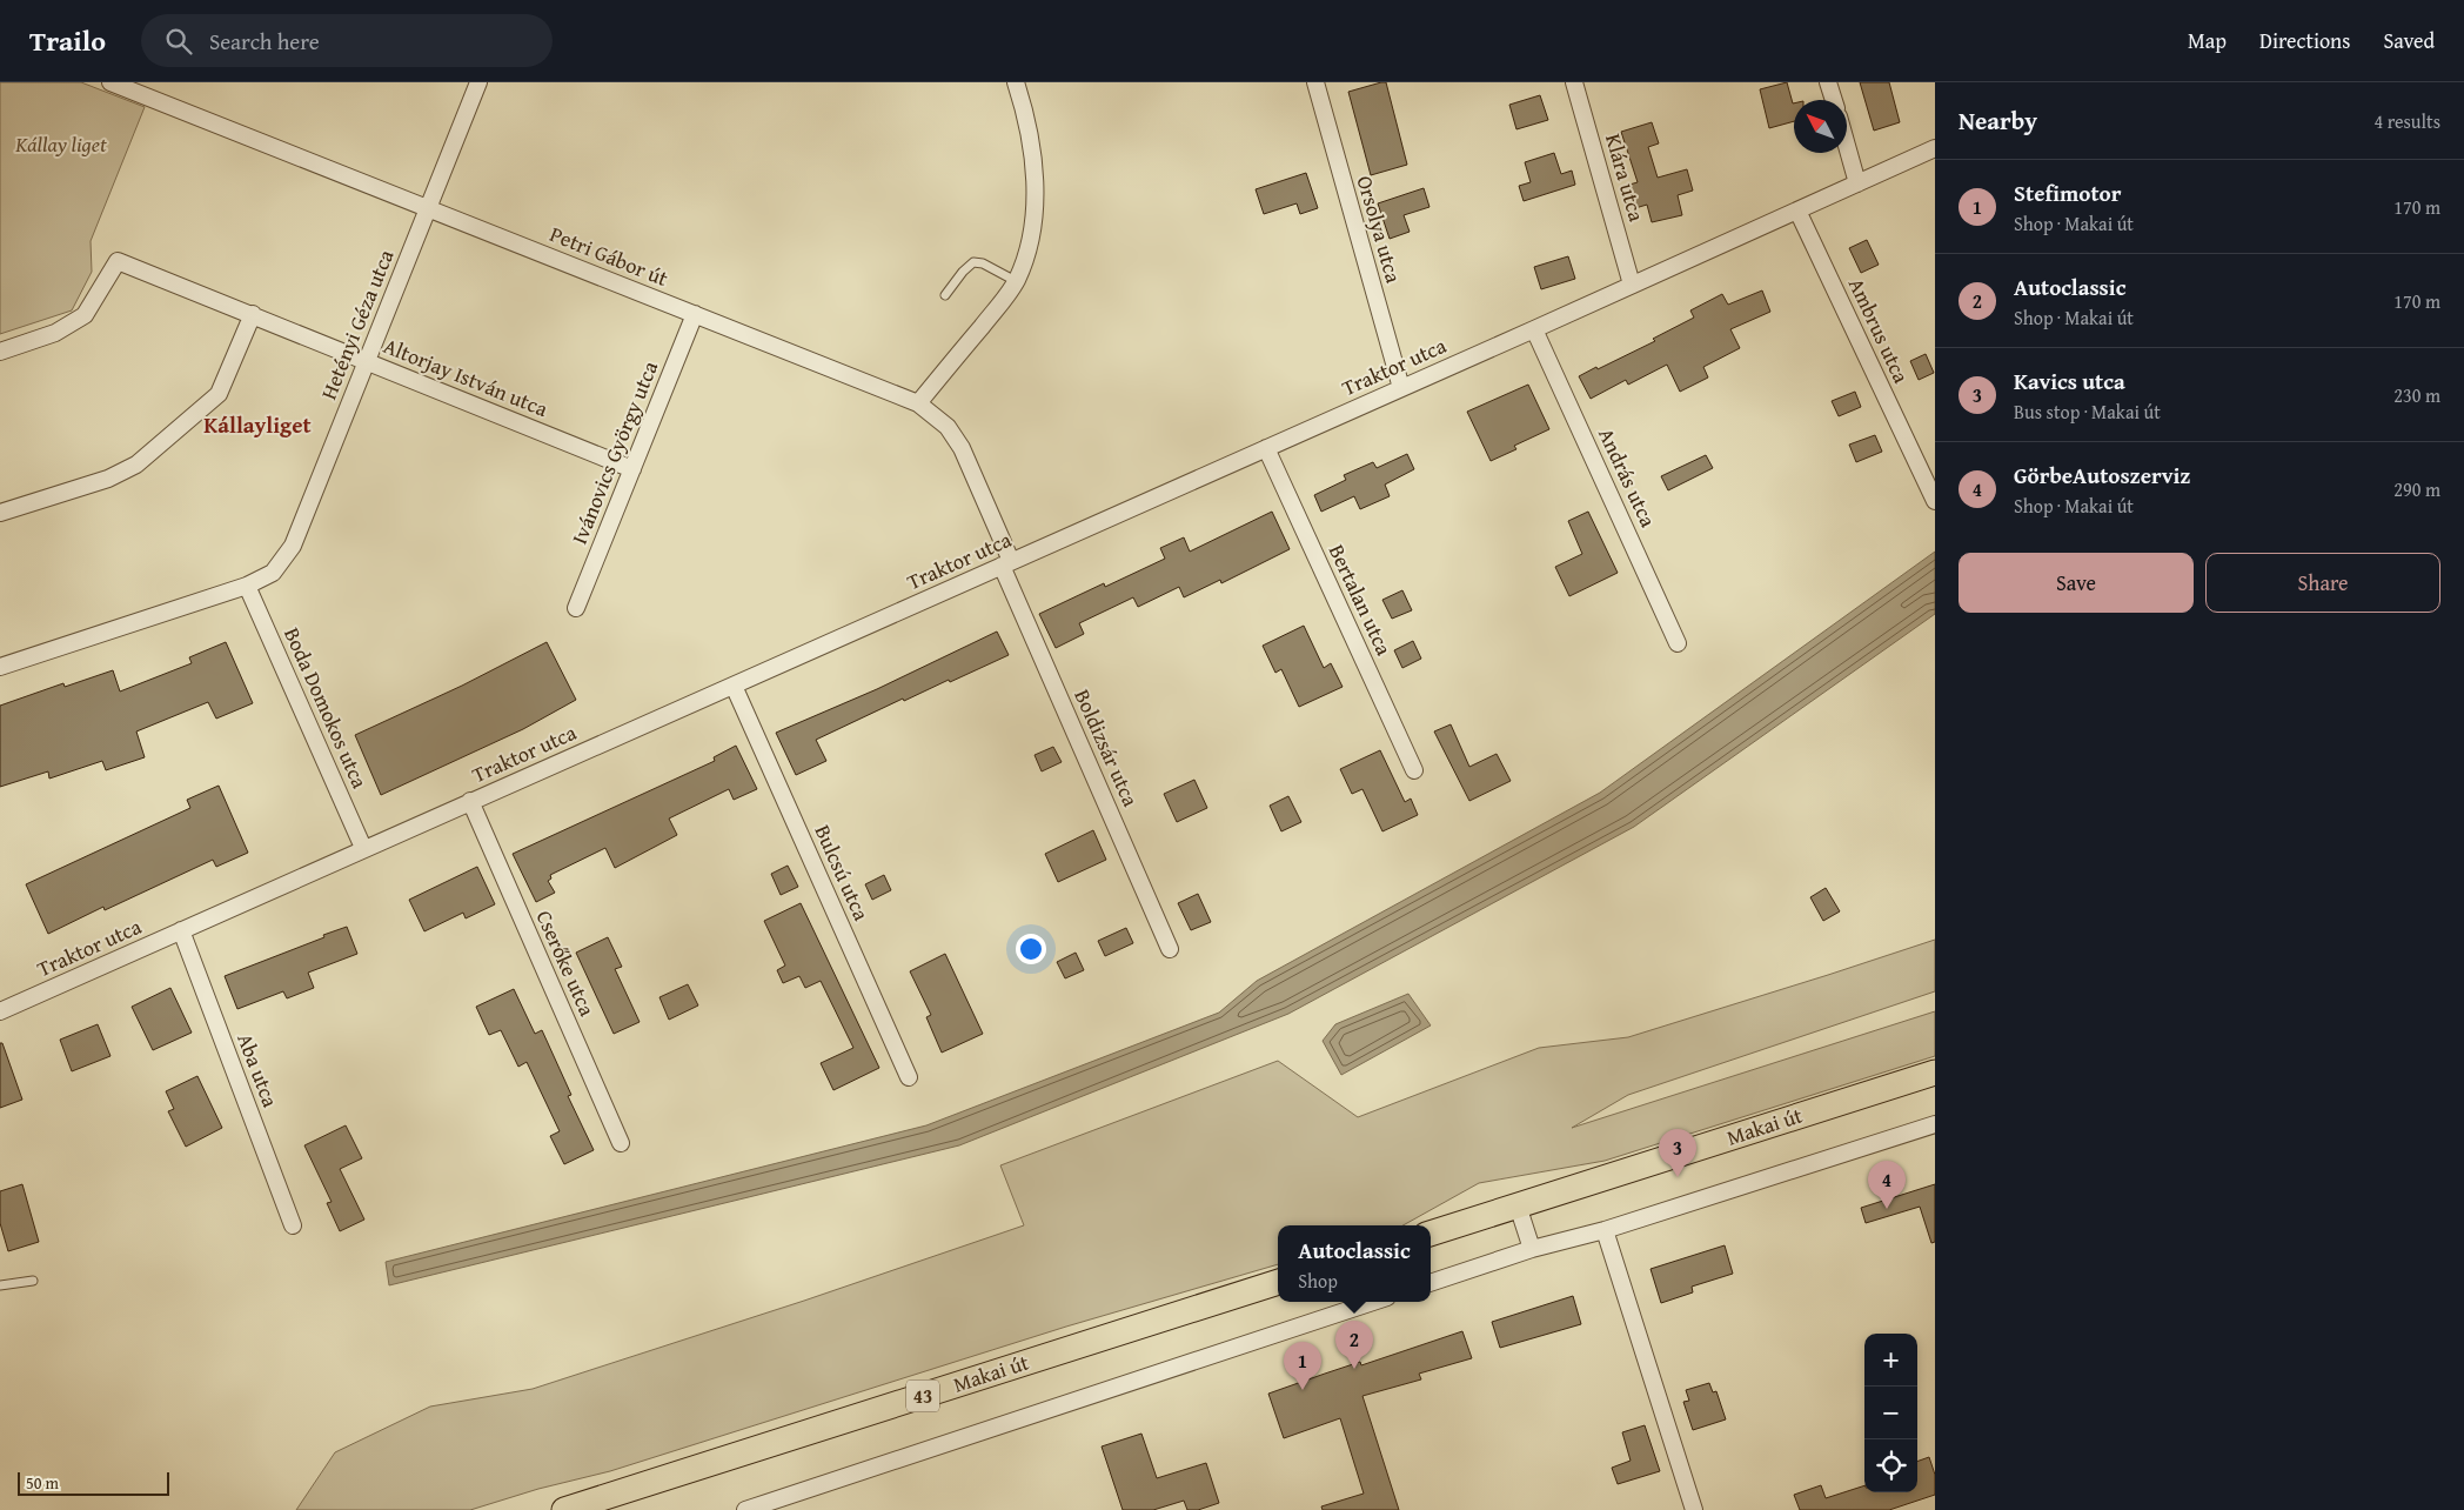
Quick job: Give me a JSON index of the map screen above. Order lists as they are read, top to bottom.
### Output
{
  "streets": {
    "main road": ["Makai út", "43"],
    "street": [
      "Klára utca",
      "Orsolya utca",
      "Petri Gábor út",
      "Hetényi Géza utca",
      "Ambrus utca",
      "Traktor utca",
      "Altorjay István utca",
      "Ivánovics György utca",
      "András utca",
      "Bertalan utca",
      "Boda Domokos utca",
      "Boldizsár utca",
      "Bulcsú utca",
      "Cserőke utca",
      "Aba utca"
    ]
  },
  "crossings": [
    ["Klára utca", "Traktor utca"],
    ["Orsolya utca", "Traktor utca"],
    ["Petri Gábor út", "Hetényi Géza utca"],
    ["Petri Gábor út", "Traktor utca"],
    ["Petri Gábor út", "Ivánovics György utca"],
    ["Petri Gábor út", "Boldizsár utca"],
    ["Hetényi Géza utca", "Altorjay István utca"],
    ["Hetényi Géza utca", "Boda Domokos utca"],
    ["Ambrus utca", "Traktor utca"],
    ["Traktor utca", "András utca"],
    ["Traktor utca", "Bertalan utca"],
    ["Traktor utca", "Boda Domokos utca"],
    ["Traktor utca", "Boldizsár utca"],
    ["Traktor utca", "Bulcsú utca"],
    ["Traktor utca", "Cserőke utca"],
    ["Traktor utca", "Aba utca"],
    ["Altorjay István utca", "Ivánovics György utca"]
  ],
  "districts": ["Kállayliget"],
  "parks": ["Kállay liget"],
  "scale_bar": "50 m",
  "north": "top left",
  "page": {
    "header": "Trailo",
    "search": "Search here",
    "nav": ["Map", "Directions", "Saved"],
    "heading": ["Nearby", "4 results"],
    "list": [
      {
        "mark": "1",
        "name": "Stefimotor",
        "note": "Shop · Makai út",
        "value": "170 m"
      },
      {
        "mark": "2",
        "name": "Autoclassic",
        "note": "Shop · Makai út",
        "value": "170 m"
      },
      {
        "mark": "3",
        "name": "Kavics utca",
        "note": "Bus stop · Makai út",
        "value": "230 m"
      },
      {
        "mark": "4",
        "name": "GörbeAutoszerviz",
        "note": "Shop · Makai út",
        "value": "290 m"
      }
    ],
    "buttons": ["Save", "Share"],
    "pins": [
      "3",
      "4",
      "2",
      "1"
    ],
    "popup": ["Autoclassic", "Shop"],
    "map_buttons": ["+", "−"],
    "scale": "50 m"
  }
}
